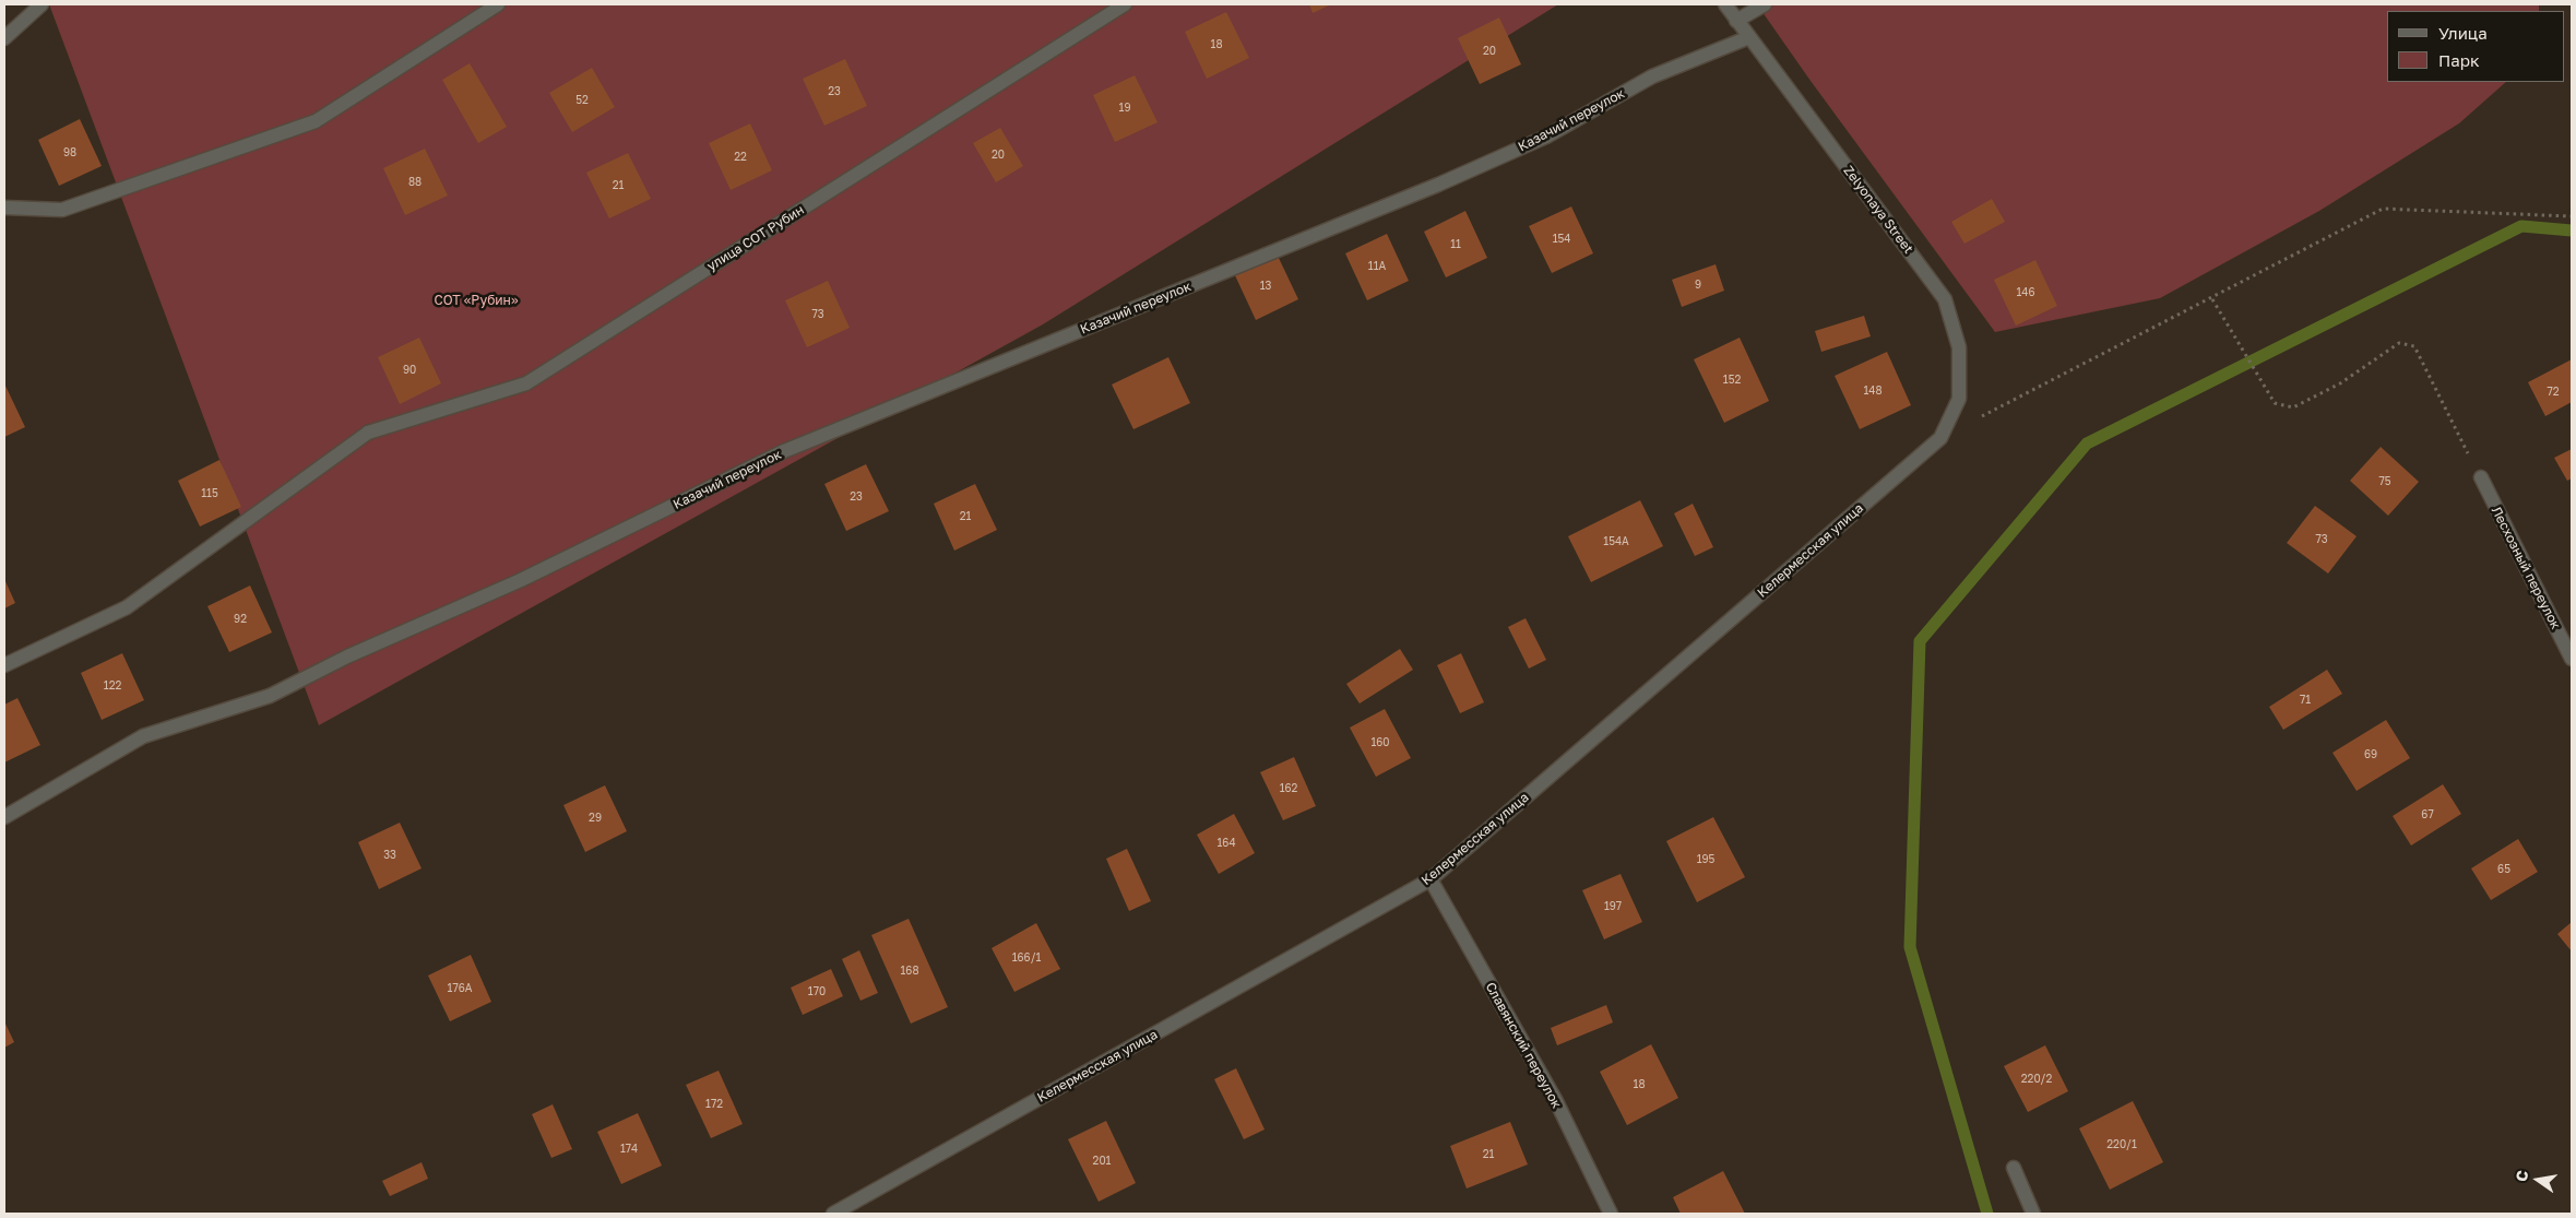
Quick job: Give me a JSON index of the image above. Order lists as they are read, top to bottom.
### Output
{
  "streets": {
    "street": [
      "Казачий переулок",
      "Zelyonaya Street",
      "улица СОТ Рубин",
      "Келермесская улица",
      "Лесхозный переулок",
      "Славянский переулок"
    ]
  },
  "crossings": [
    ["Казачий переулок", "Zelyonaya Street"],
    ["Zelyonaya Street", "Келермесская улица"],
    ["Келермесская улица", "Славянский переулок"]
  ],
  "parks": ["СОТ «Рубин»"],
  "house_numbers": [
    "18",
    "20",
    "23",
    "52",
    "19",
    "98",
    "20",
    "22",
    "88",
    "21",
    "154",
    "11",
    "11А",
    "9",
    "13",
    "146",
    "73",
    "90",
    "152",
    "148",
    "72",
    "75",
    "115",
    "23",
    "21",
    "73",
    "154А",
    "92",
    "122",
    "71",
    "160",
    "69",
    "162",
    "67",
    "29",
    "164",
    "33",
    "195",
    "65",
    "197",
    "166/1",
    "168",
    "176А",
    "170",
    "220/2",
    "18",
    "172",
    "220/1",
    "174",
    "21",
    "201"
  ],
  "legend": ["Улица", "Парк"],
  "north": "left"
}
